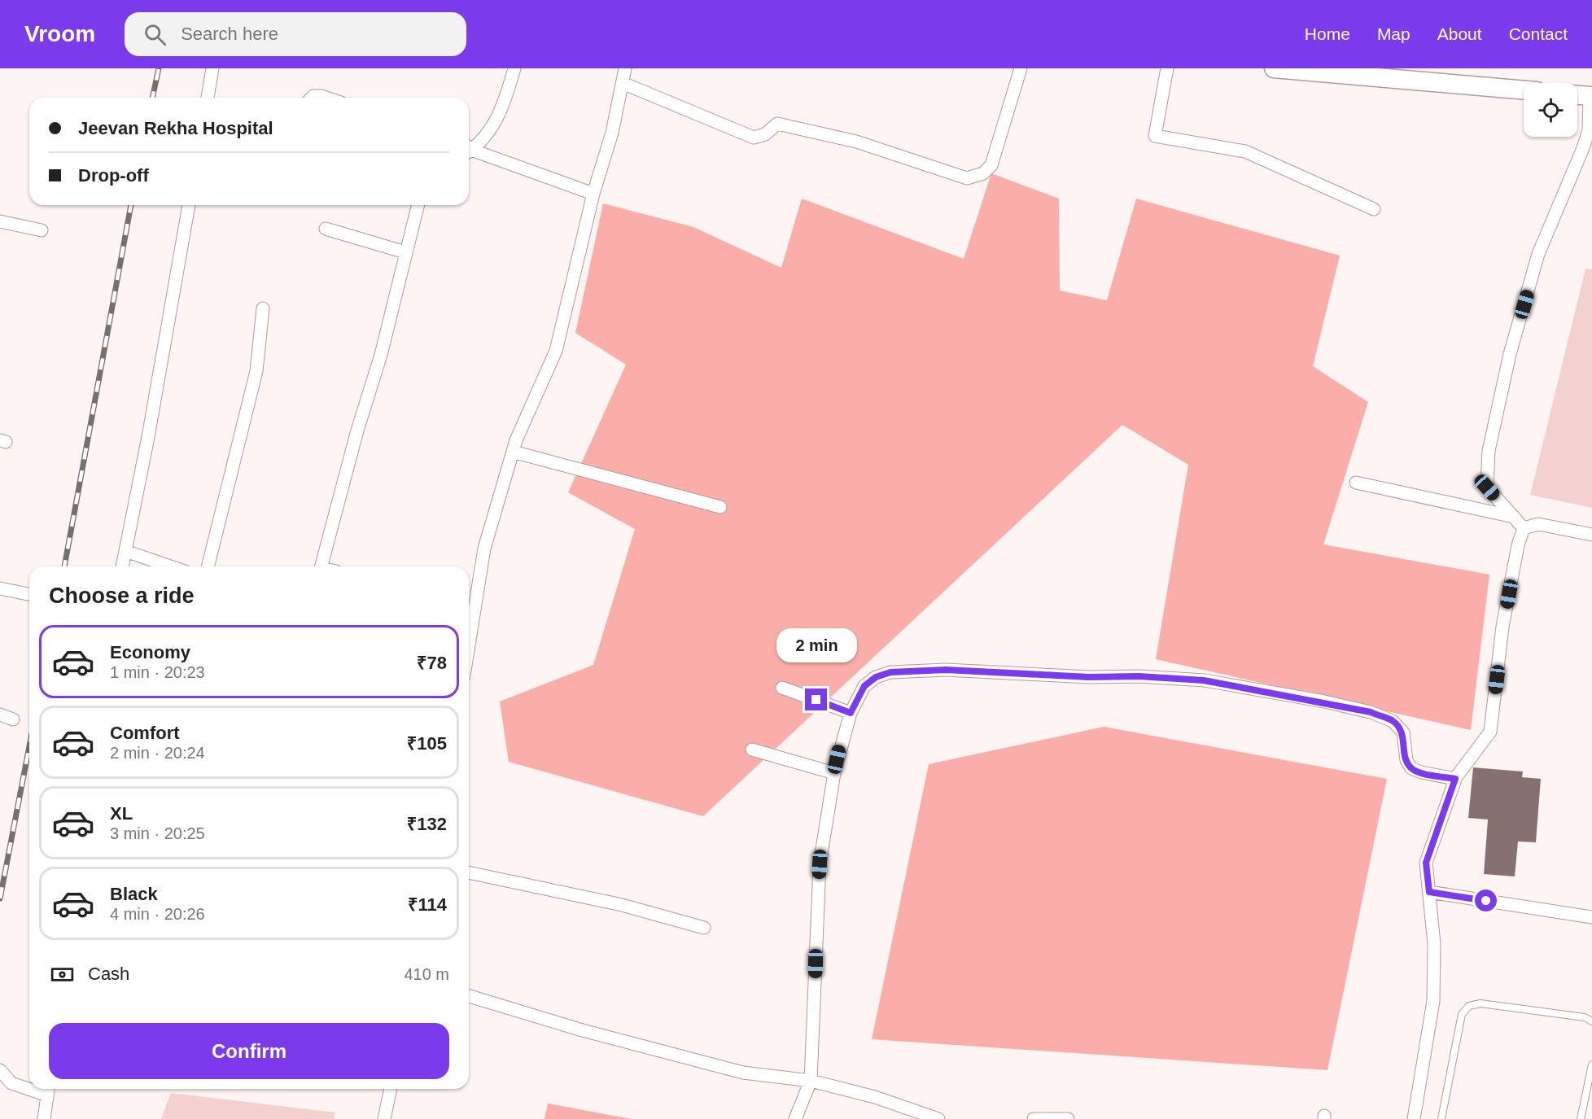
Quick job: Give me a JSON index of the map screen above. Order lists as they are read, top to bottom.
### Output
{
  "page": {
    "header": "Vroom",
    "search": "Search here",
    "nav": [
      "Home",
      "Map",
      "About",
      "Contact"
    ],
    "banner": ["Jeevan Rekha Hospital", "Drop-off"],
    "heading": "Choose a ride",
    "list": [
      {
        "name": "Economy",
        "note": "1 min · 20:23",
        "value": "₹78"
      },
      {
        "name": "Comfort",
        "note": "2 min · 20:24",
        "value": "₹105"
      },
      {
        "name": "XL",
        "note": "3 min · 20:25",
        "value": "₹132"
      },
      {
        "name": "Black",
        "note": "4 min · 20:26",
        "value": "₹114"
      }
    ],
    "bubble": "2 min",
    "pay": ["Cash", "410 m"],
    "buttons": "Confirm"
  }
}
